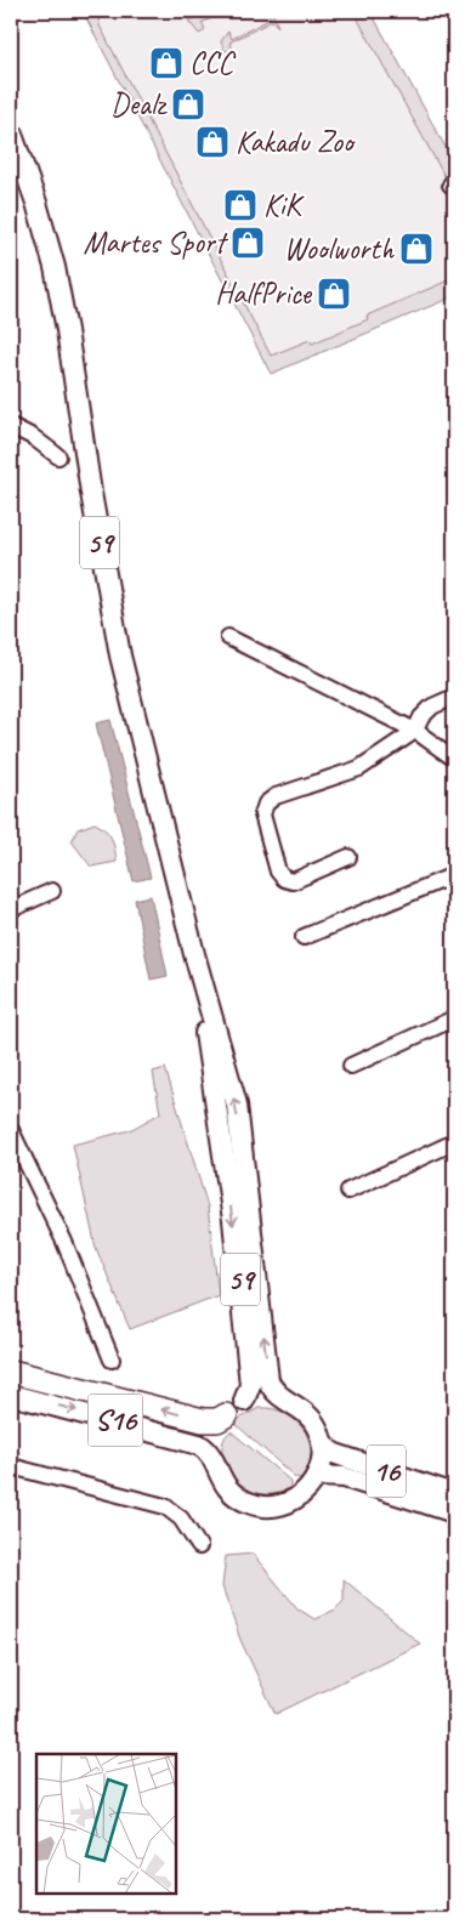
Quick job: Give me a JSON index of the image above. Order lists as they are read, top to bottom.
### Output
{
  "streets": {
    "highway": ["S16"],
    "main road": ["59", "16"]
  },
  "crossings": [
    ["59", "S16"],
    ["59", "16"],
    ["S16", "16"]
  ],
  "places": {
    "shop": [
      "CCC",
      "Dealz",
      "Kakadu Zoo",
      "KiK",
      "Martes Sport",
      "Woolworth",
      "HalfPrice"
    ]
  }
}
